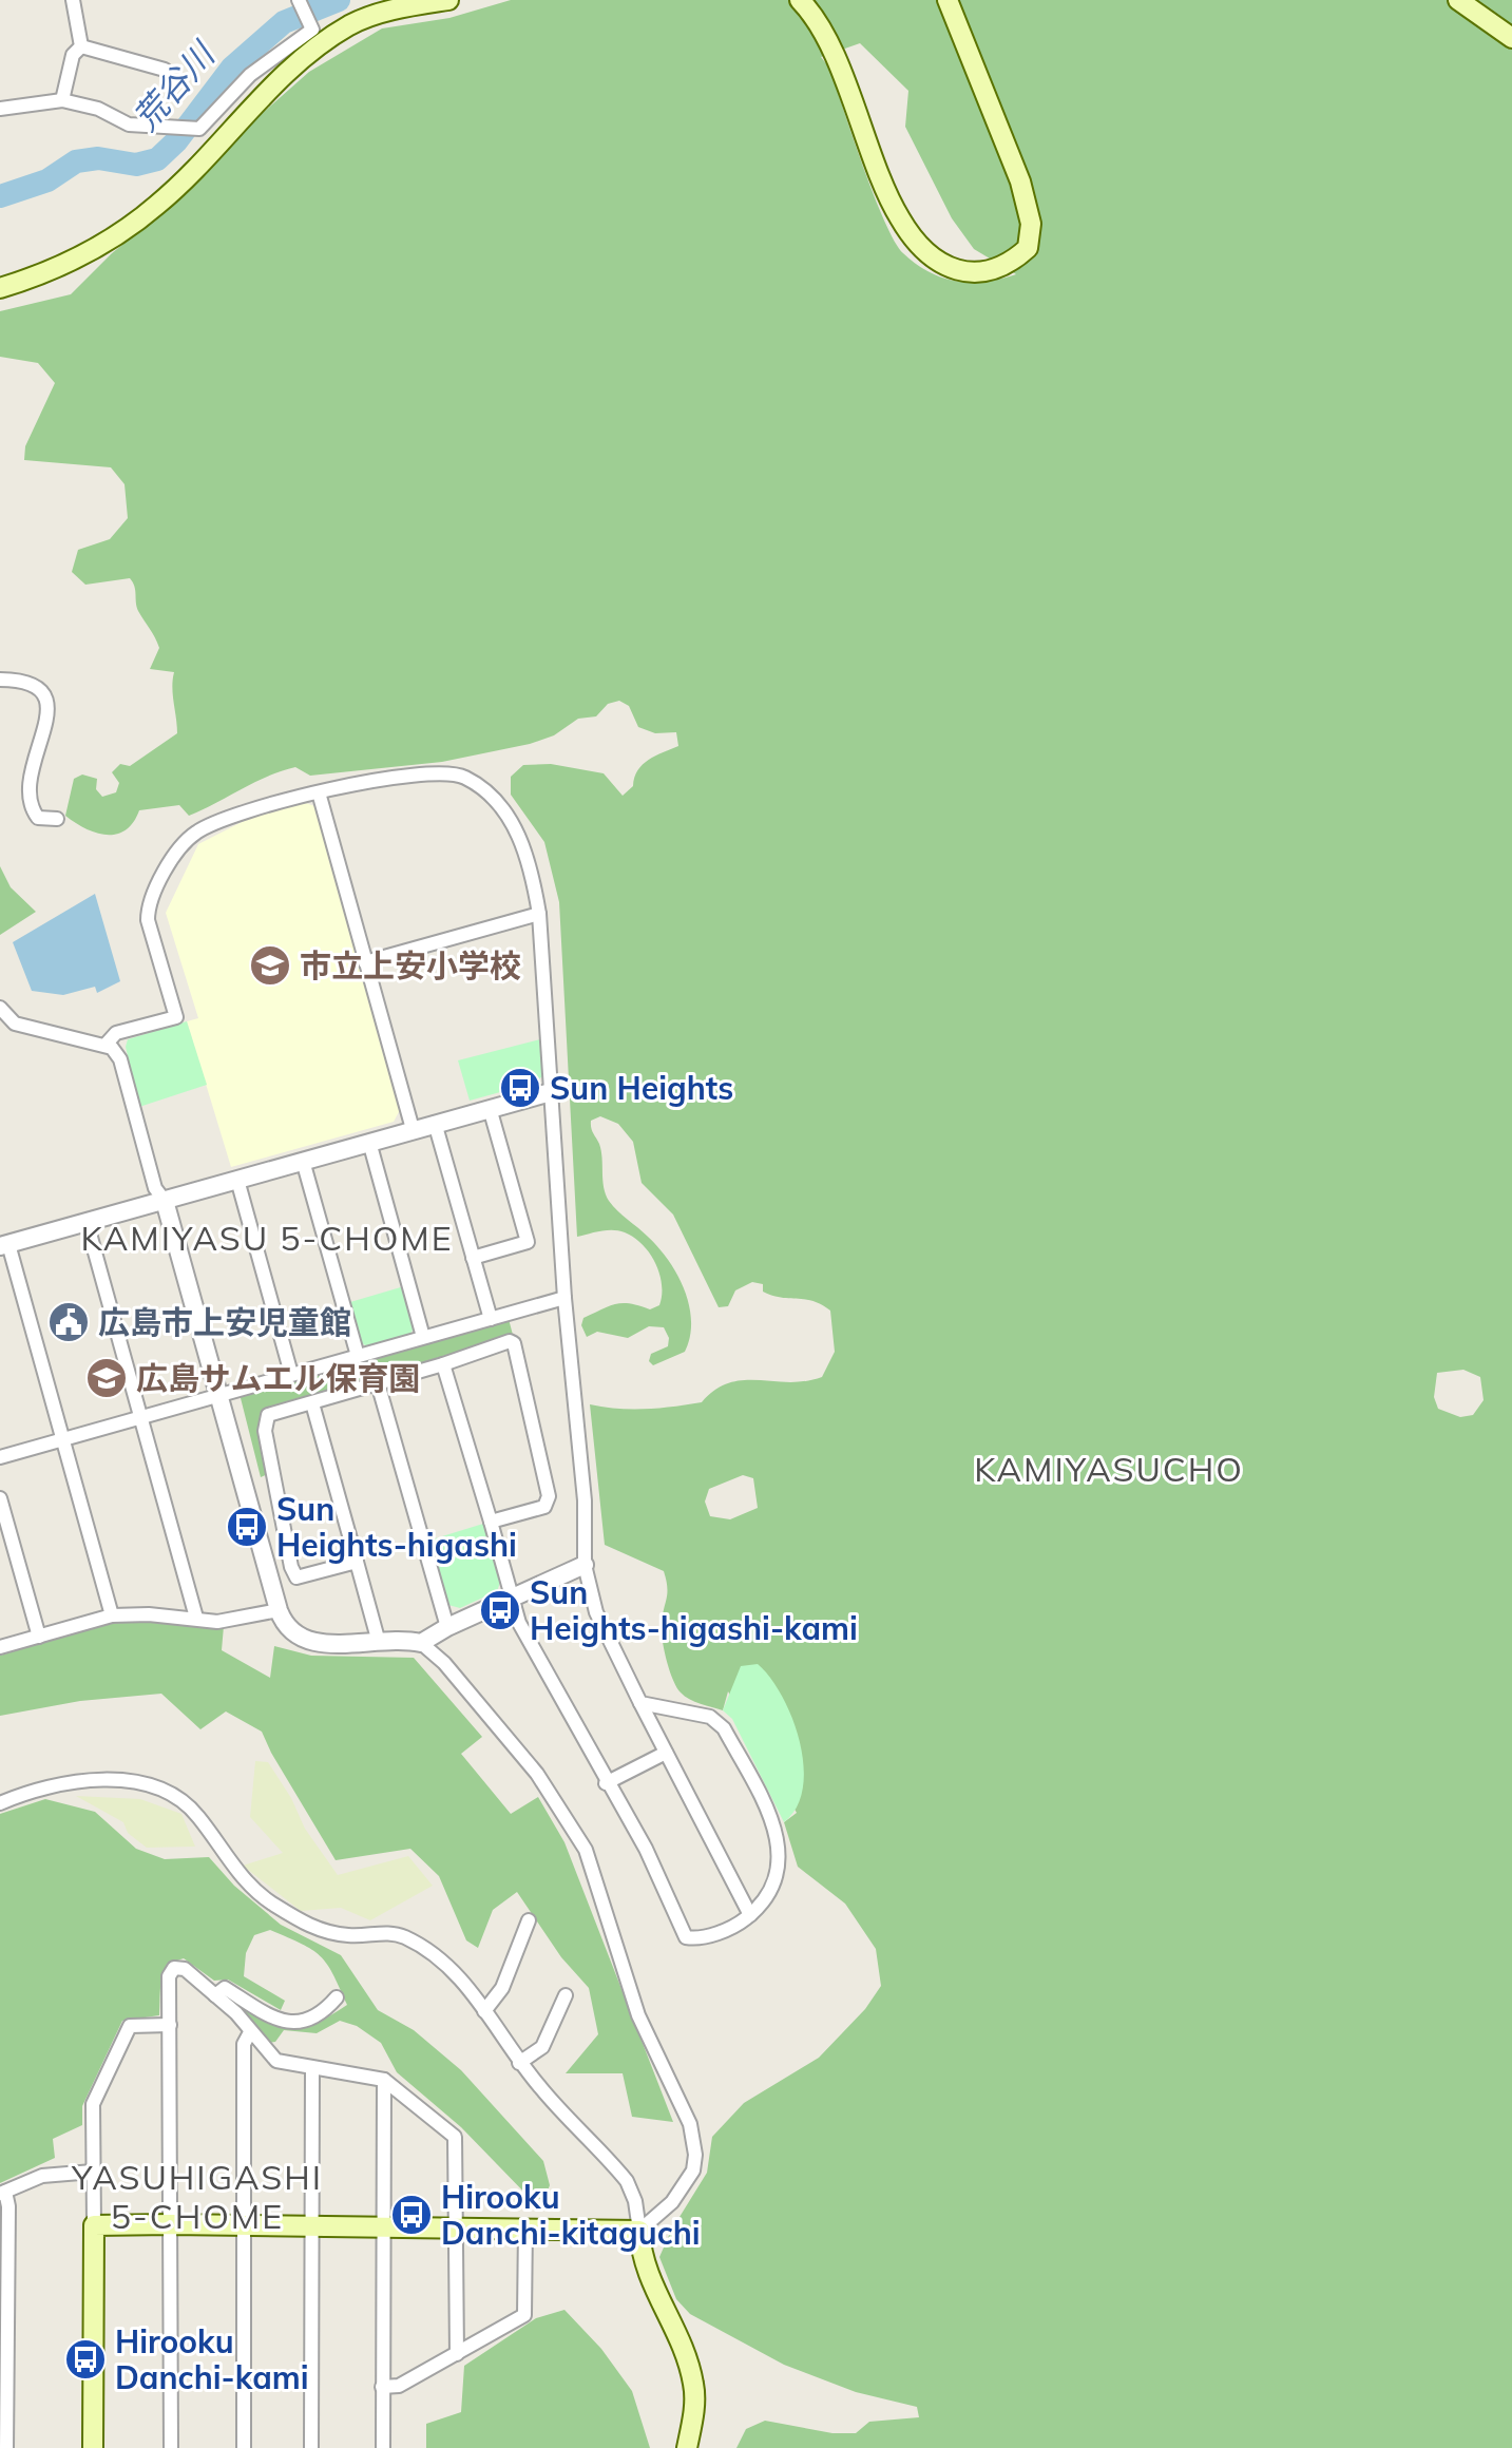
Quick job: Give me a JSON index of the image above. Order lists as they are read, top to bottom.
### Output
{
  "districts": ["KAMIYASU 5-CHOME", "KAMIYASUCHO", "YASUHIGASHI 5-CHOME"],
  "water": ["荒谷川"],
  "places": {
    "school or university": ["市立上安小学校", "広島サムエル保育園"],
    "bus stop": [
      "Sun Heights",
      "Sun Heights-higashi",
      "Sun Heights-higashi-kami",
      "Hirooku Danchi-kitaguchi",
      "Hirooku Danchi-kami"
    ],
    "public building": ["広島市上安児童館"]
  }
}
